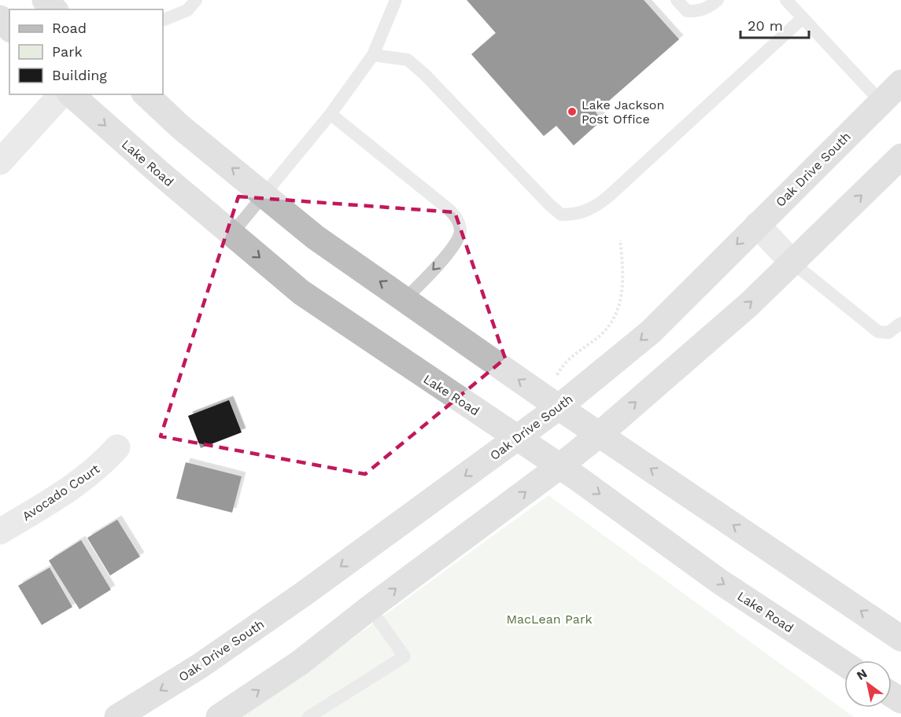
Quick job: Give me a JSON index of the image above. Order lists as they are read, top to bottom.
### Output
{
  "streets": {
    "street": ["Lake Road", "Oak Drive South", "Avocado Court"]
  },
  "crossings": [
    ["Lake Road", "Oak Drive South"]
  ],
  "parks": ["MacLean Park"],
  "places": ["Lake Jackson Post Office"],
  "legend": ["Road", "Park", "Building"],
  "scale_bar": "20 m",
  "north": "top left"
}
